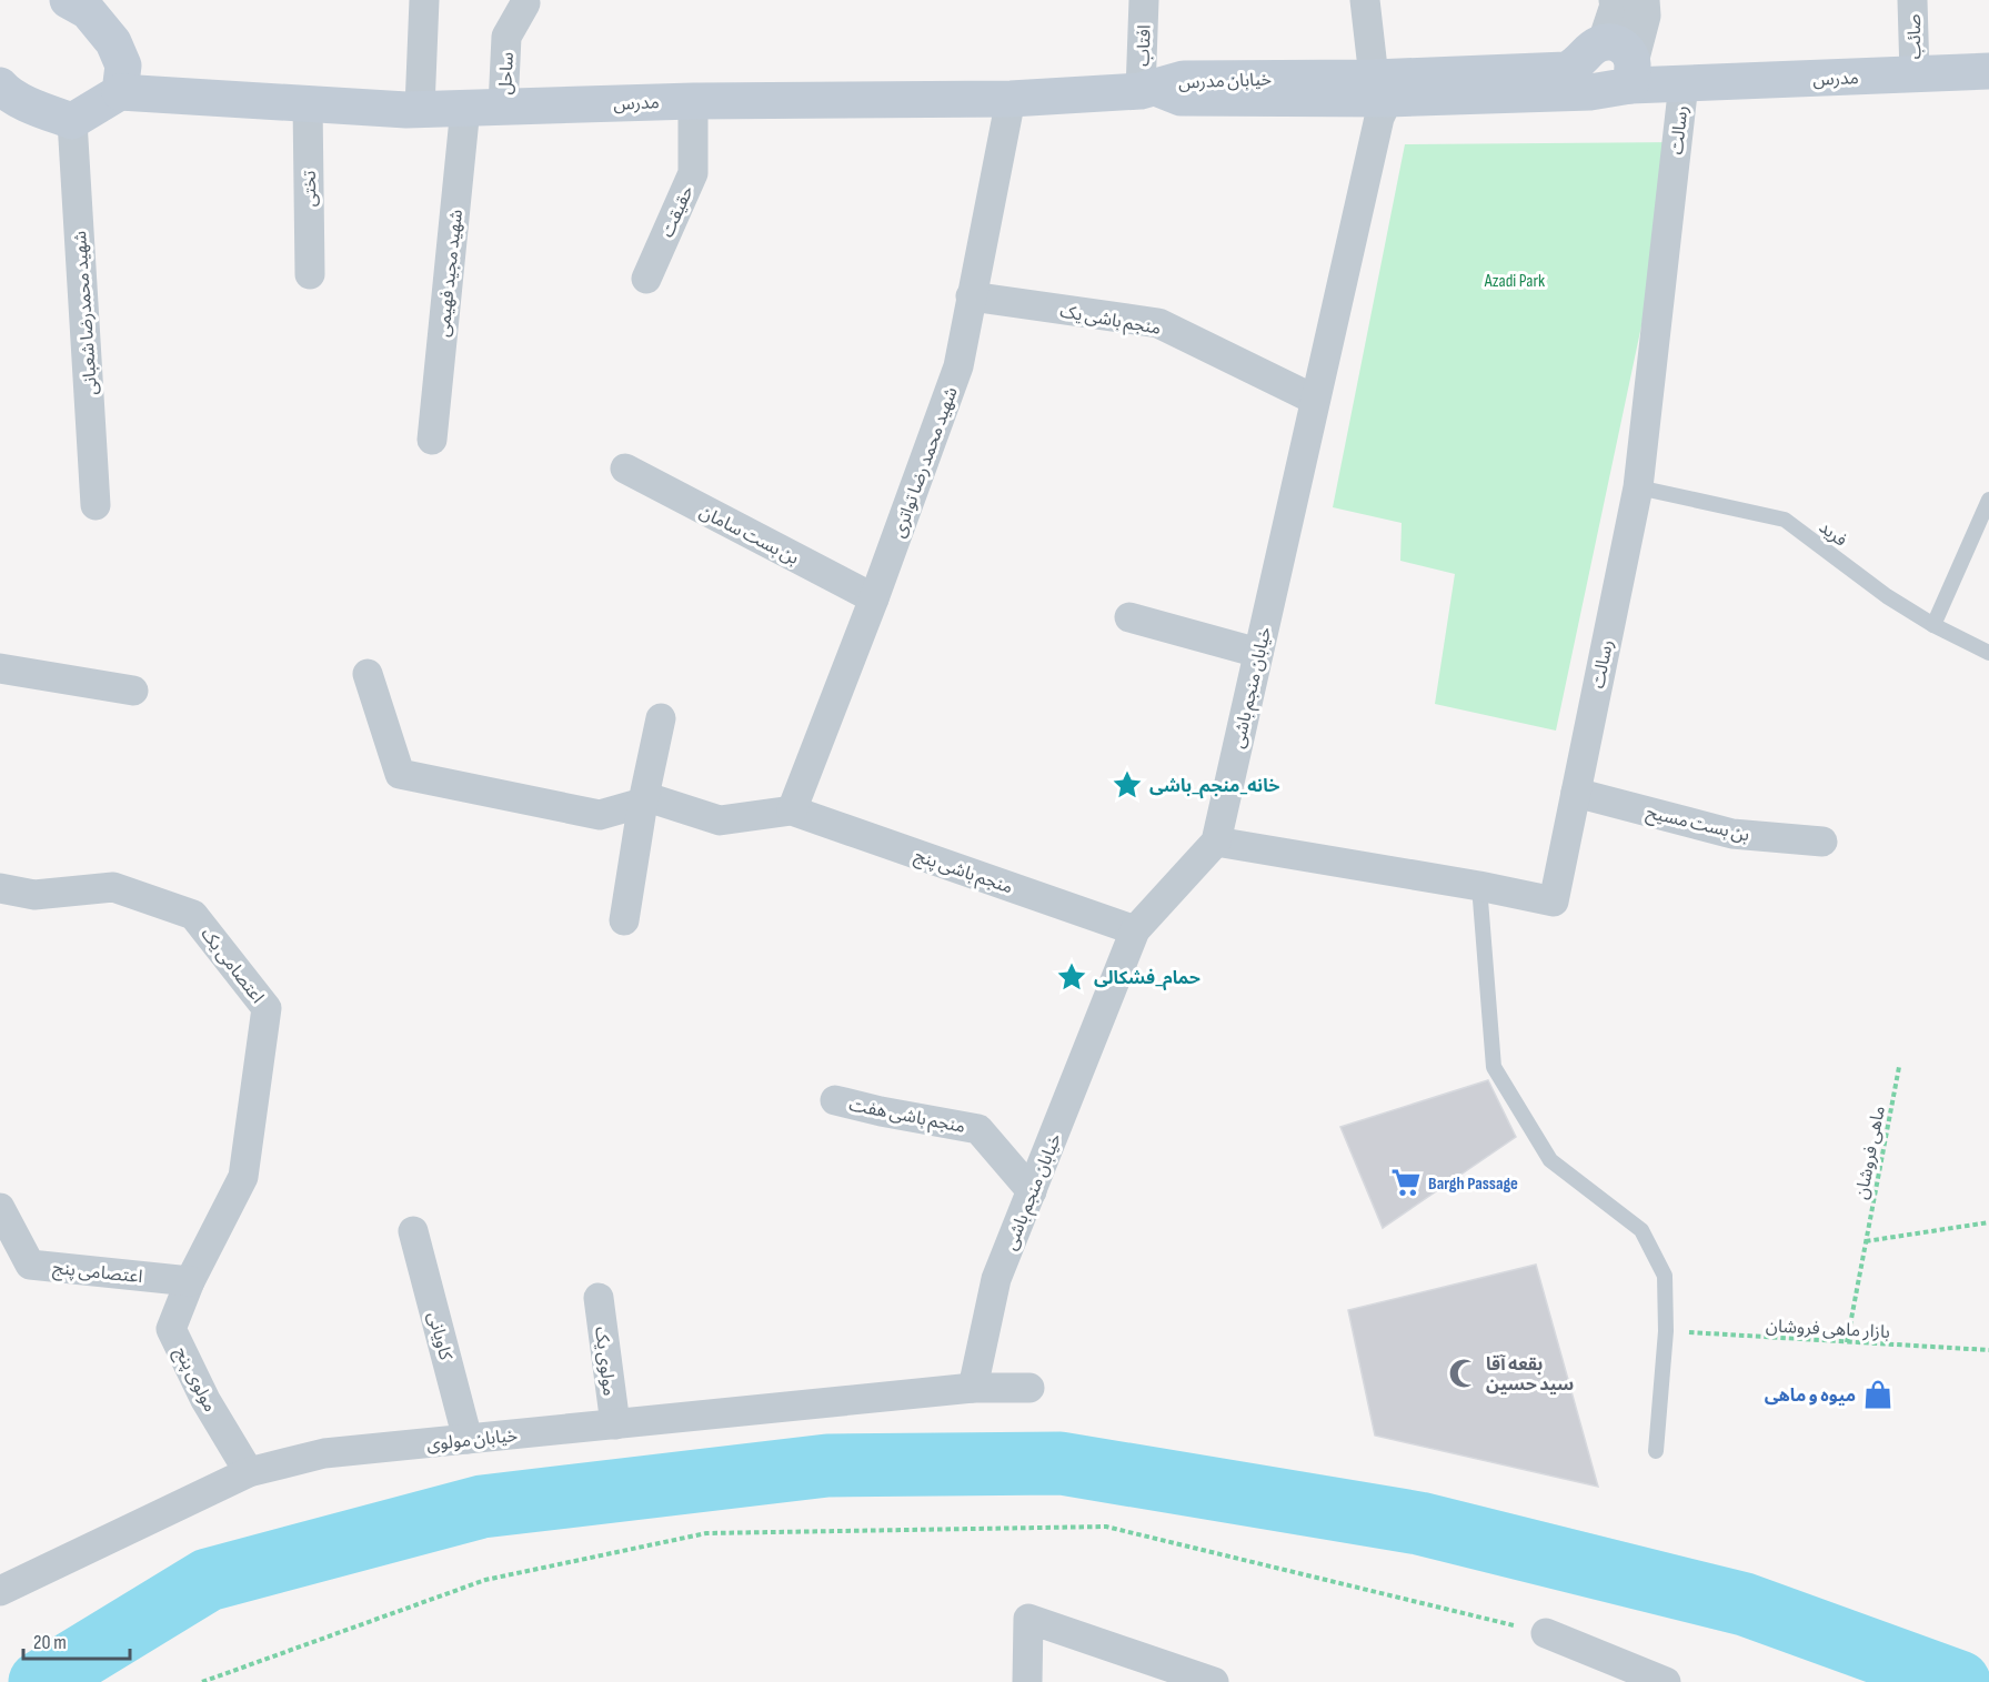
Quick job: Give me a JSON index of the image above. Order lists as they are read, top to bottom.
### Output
{
  "streets": {
    "main road": ["مدرس", "خیابان مدرس"],
    "street": [
      "صائب",
      "افتاب",
      "ساحل",
      "رسالت",
      "تختی",
      "حقیقت",
      "شهید مجید فهیمی",
      "شهید محمدرضا شعبانی",
      "منجم باشی یک",
      "شهید محمد رضا تواتری",
      "بن بست سامان",
      "خیابان منجم باشی",
      "بن بست مسیح",
      "منجم باشی پنج",
      "اعتصامی یک",
      "منجم باشی هفت",
      "اعتصامی پنج",
      "کاویانی",
      "مولوی یک",
      "مولوی پنج",
      "خیابان مولوی"
    ],
    "lane": ["فرید"],
    "path": ["ماهی فروشان", "بازار ماهی فروشان"]
  },
  "crossings": [
    ["صائب", "مدرس"],
    ["افتاب", "مدرس"],
    ["افتاب", "خیابان مدرس"],
    ["ساحل", "مدرس"],
    ["مدرس", "خیابان مدرس"],
    ["مدرس", "رسالت"],
    ["مدرس", "تختی"],
    ["مدرس", "حقیقت"],
    ["مدرس", "شهید مجید فهیمی"],
    ["مدرس", "شهید محمد رضا تواتری"],
    ["مدرس", "خیابان منجم باشی"],
    ["خیابان مدرس", "خیابان منجم باشی"],
    ["رسالت", "فرید"],
    ["رسالت", "خیابان منجم باشی"],
    ["رسالت", "بن بست مسیح"],
    ["منجم باشی یک", "شهید محمد رضا تواتری"],
    ["منجم باشی یک", "خیابان منجم باشی"],
    ["شهید محمد رضا تواتری", "بن بست سامان"],
    ["شهید محمد رضا تواتری", "منجم باشی پنج"],
    ["خیابان منجم باشی", "منجم باشی پنج"],
    ["خیابان منجم باشی", "منجم باشی هفت"],
    ["خیابان منجم باشی", "خیابان مولوی"],
    ["اعتصامی یک", "اعتصامی پنج"],
    ["اعتصامی یک", "مولوی پنج"],
    ["ماهی فروشان", "بازار ماهی فروشان"],
    ["اعتصامی پنج", "مولوی پنج"],
    ["کاویانی", "خیابان مولوی"],
    ["مولوی یک", "خیابان مولوی"],
    ["مولوی پنج", "خیابان مولوی"]
  ],
  "parks": ["Azadi Park"],
  "places": {
    "place": ["خانه_منجم_باشی", "حمام_فشکالی"],
    "supermarket": ["Bargh Passage"],
    "mosque": ["بقعه آقا سید حسین"],
    "shop": ["میوه و ماهی"]
  },
  "scale_bar": "20 m"
}
